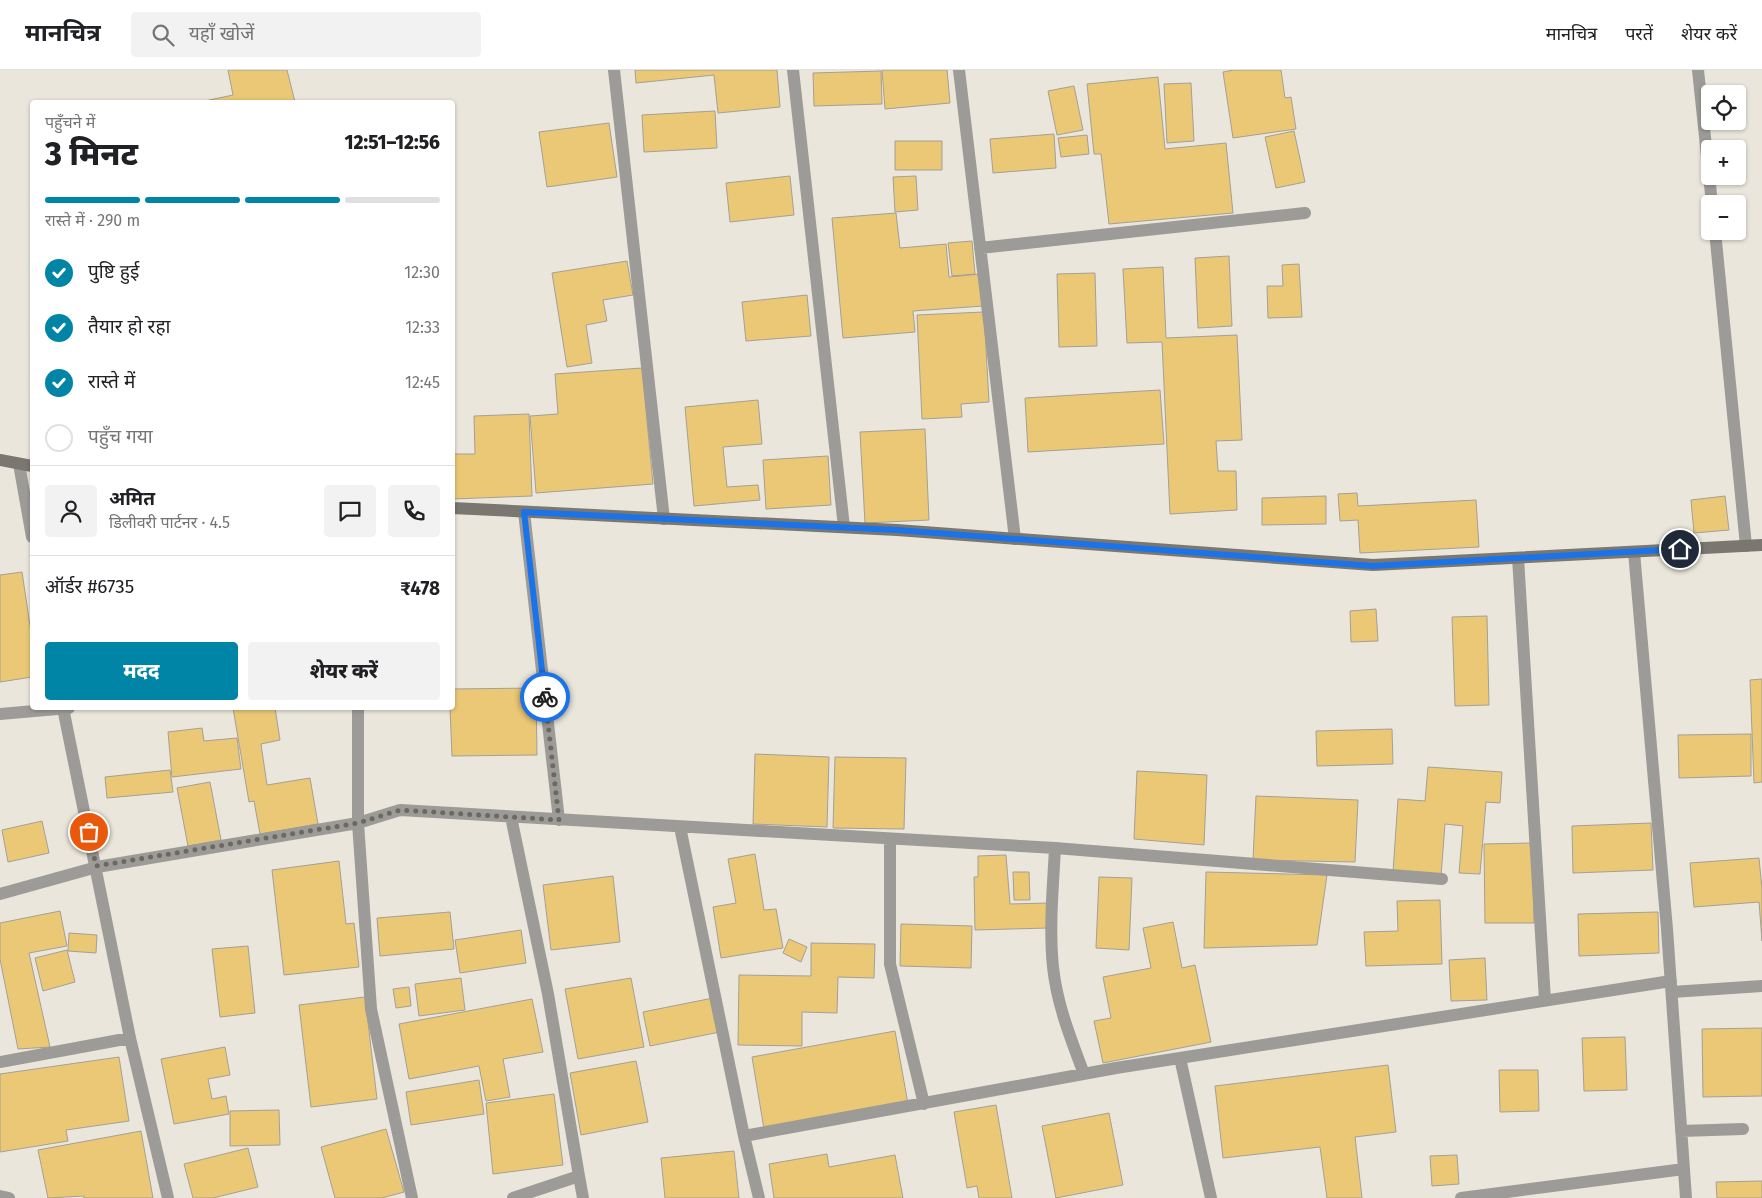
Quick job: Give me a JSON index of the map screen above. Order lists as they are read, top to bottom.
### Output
{
  "page": {
    "header": "मानचित्र",
    "search": "यहाँ खोजें",
    "nav": ["मानचित्र", "परतें", "शेयर करें"],
    "map_buttons": ["+", "−"],
    "heading": ["3 मिनट", "पहुँचने में", "12:51–12:56"],
    "panel": [
      "अमित",
      "डिलीवरी पार्टनर · 4.5",
      "ऑर्डर #6735",
      "₹478"
    ],
    "bar": "रास्ते में · 290 m",
    "list": [
      ["पुष्टि हुई", "12:30"],
      ["तैयार हो रहा", "12:33"],
      ["रास्ते में", "12:45"],
      "पहुँच गया"
    ],
    "buttons": ["मदद", "शेयर करें"]
  }
}
